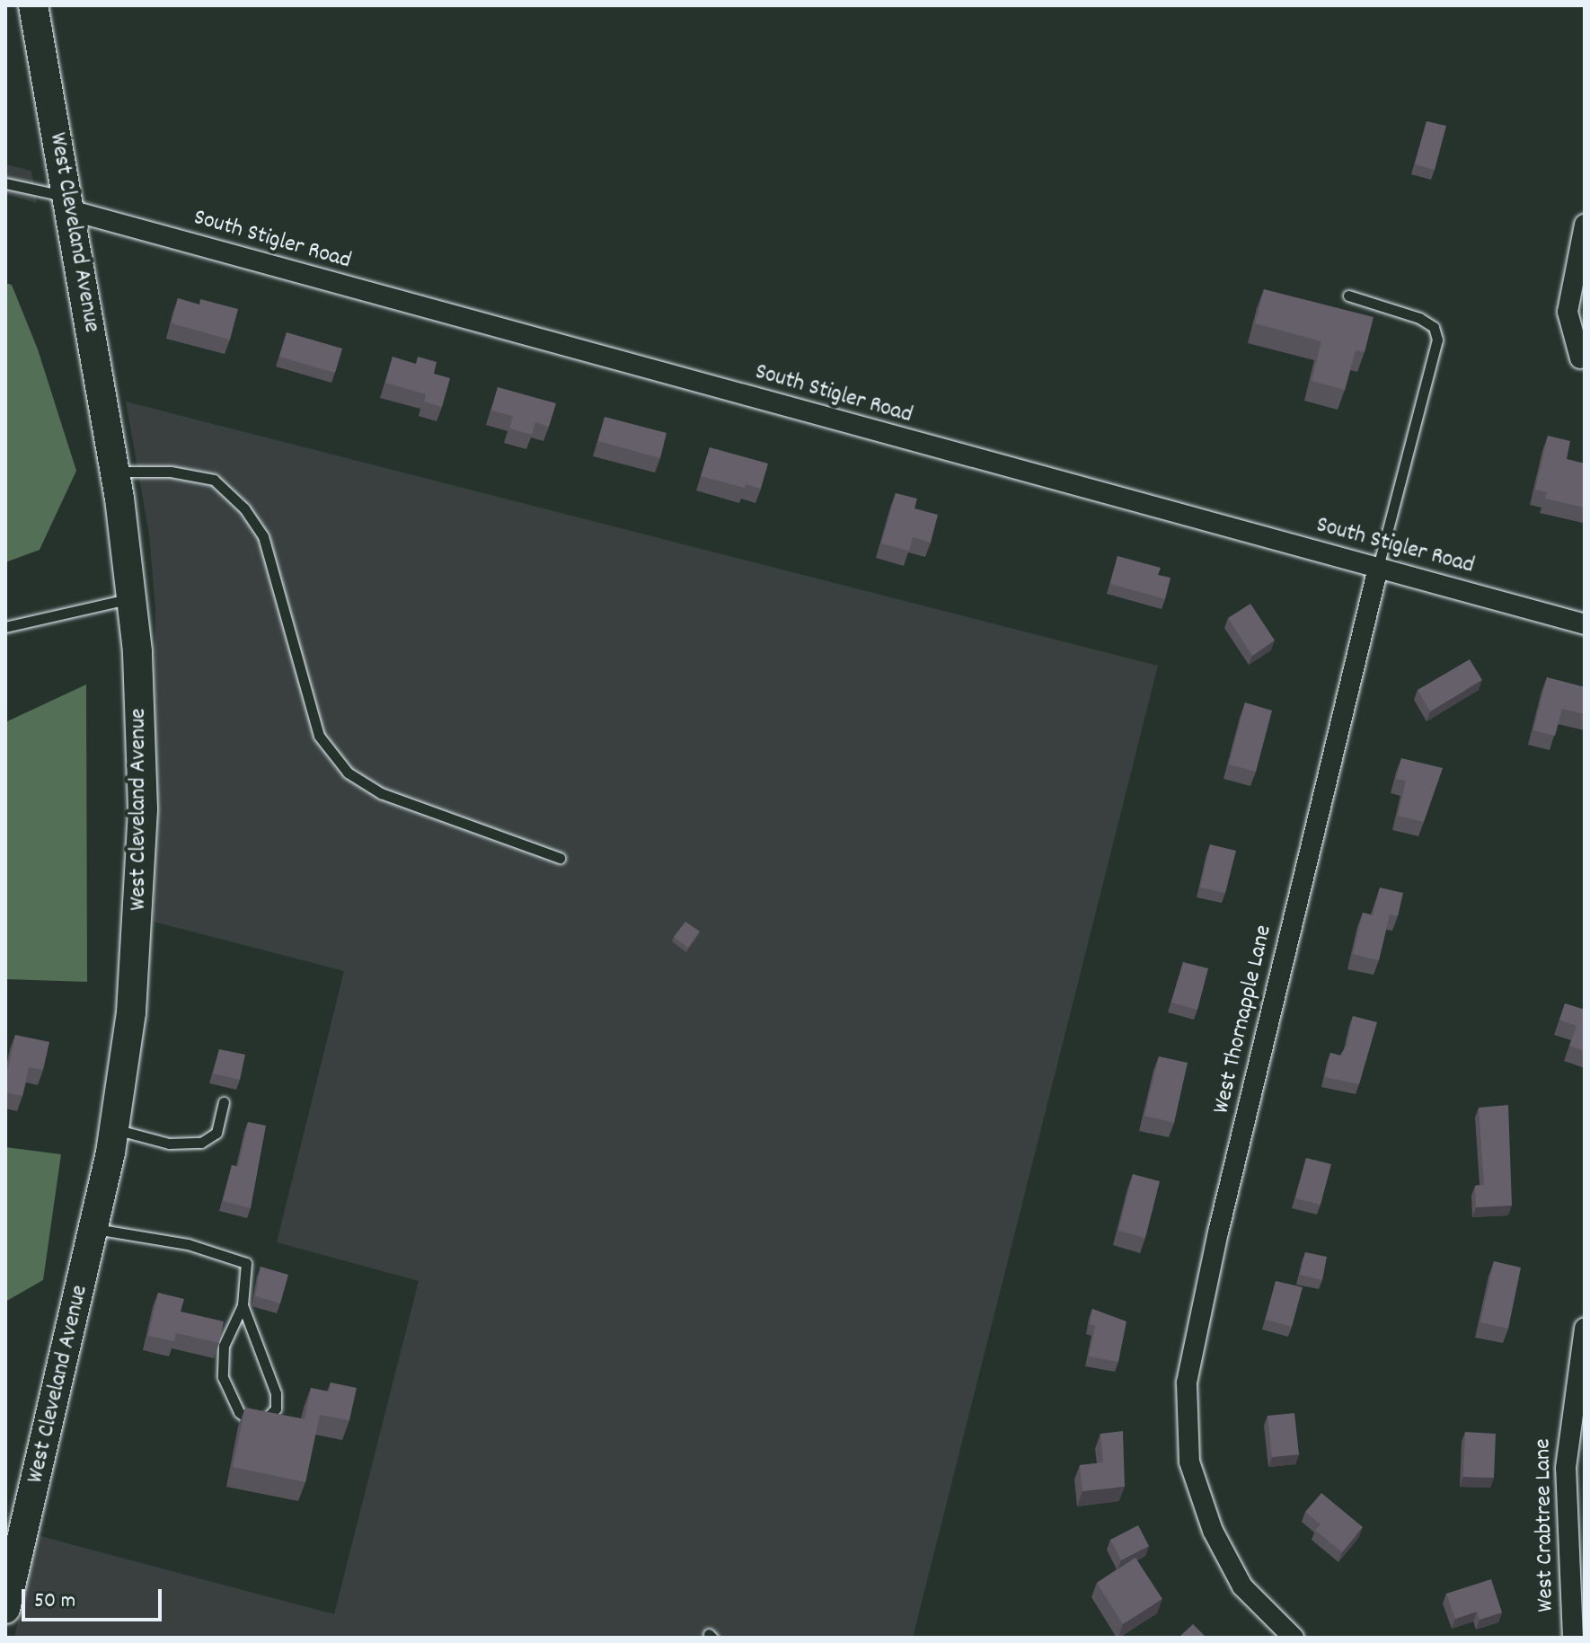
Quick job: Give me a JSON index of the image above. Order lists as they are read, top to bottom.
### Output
{
  "streets": {
    "main road": ["West Cleveland Avenue"],
    "street": ["South Stigler Road", "West Thornapple Lane", "West Crabtree Lane"]
  },
  "crossings": [
    ["West Cleveland Avenue", "South Stigler Road"],
    ["South Stigler Road", "West Thornapple Lane"]
  ],
  "scale_bar": "50 m"
}
